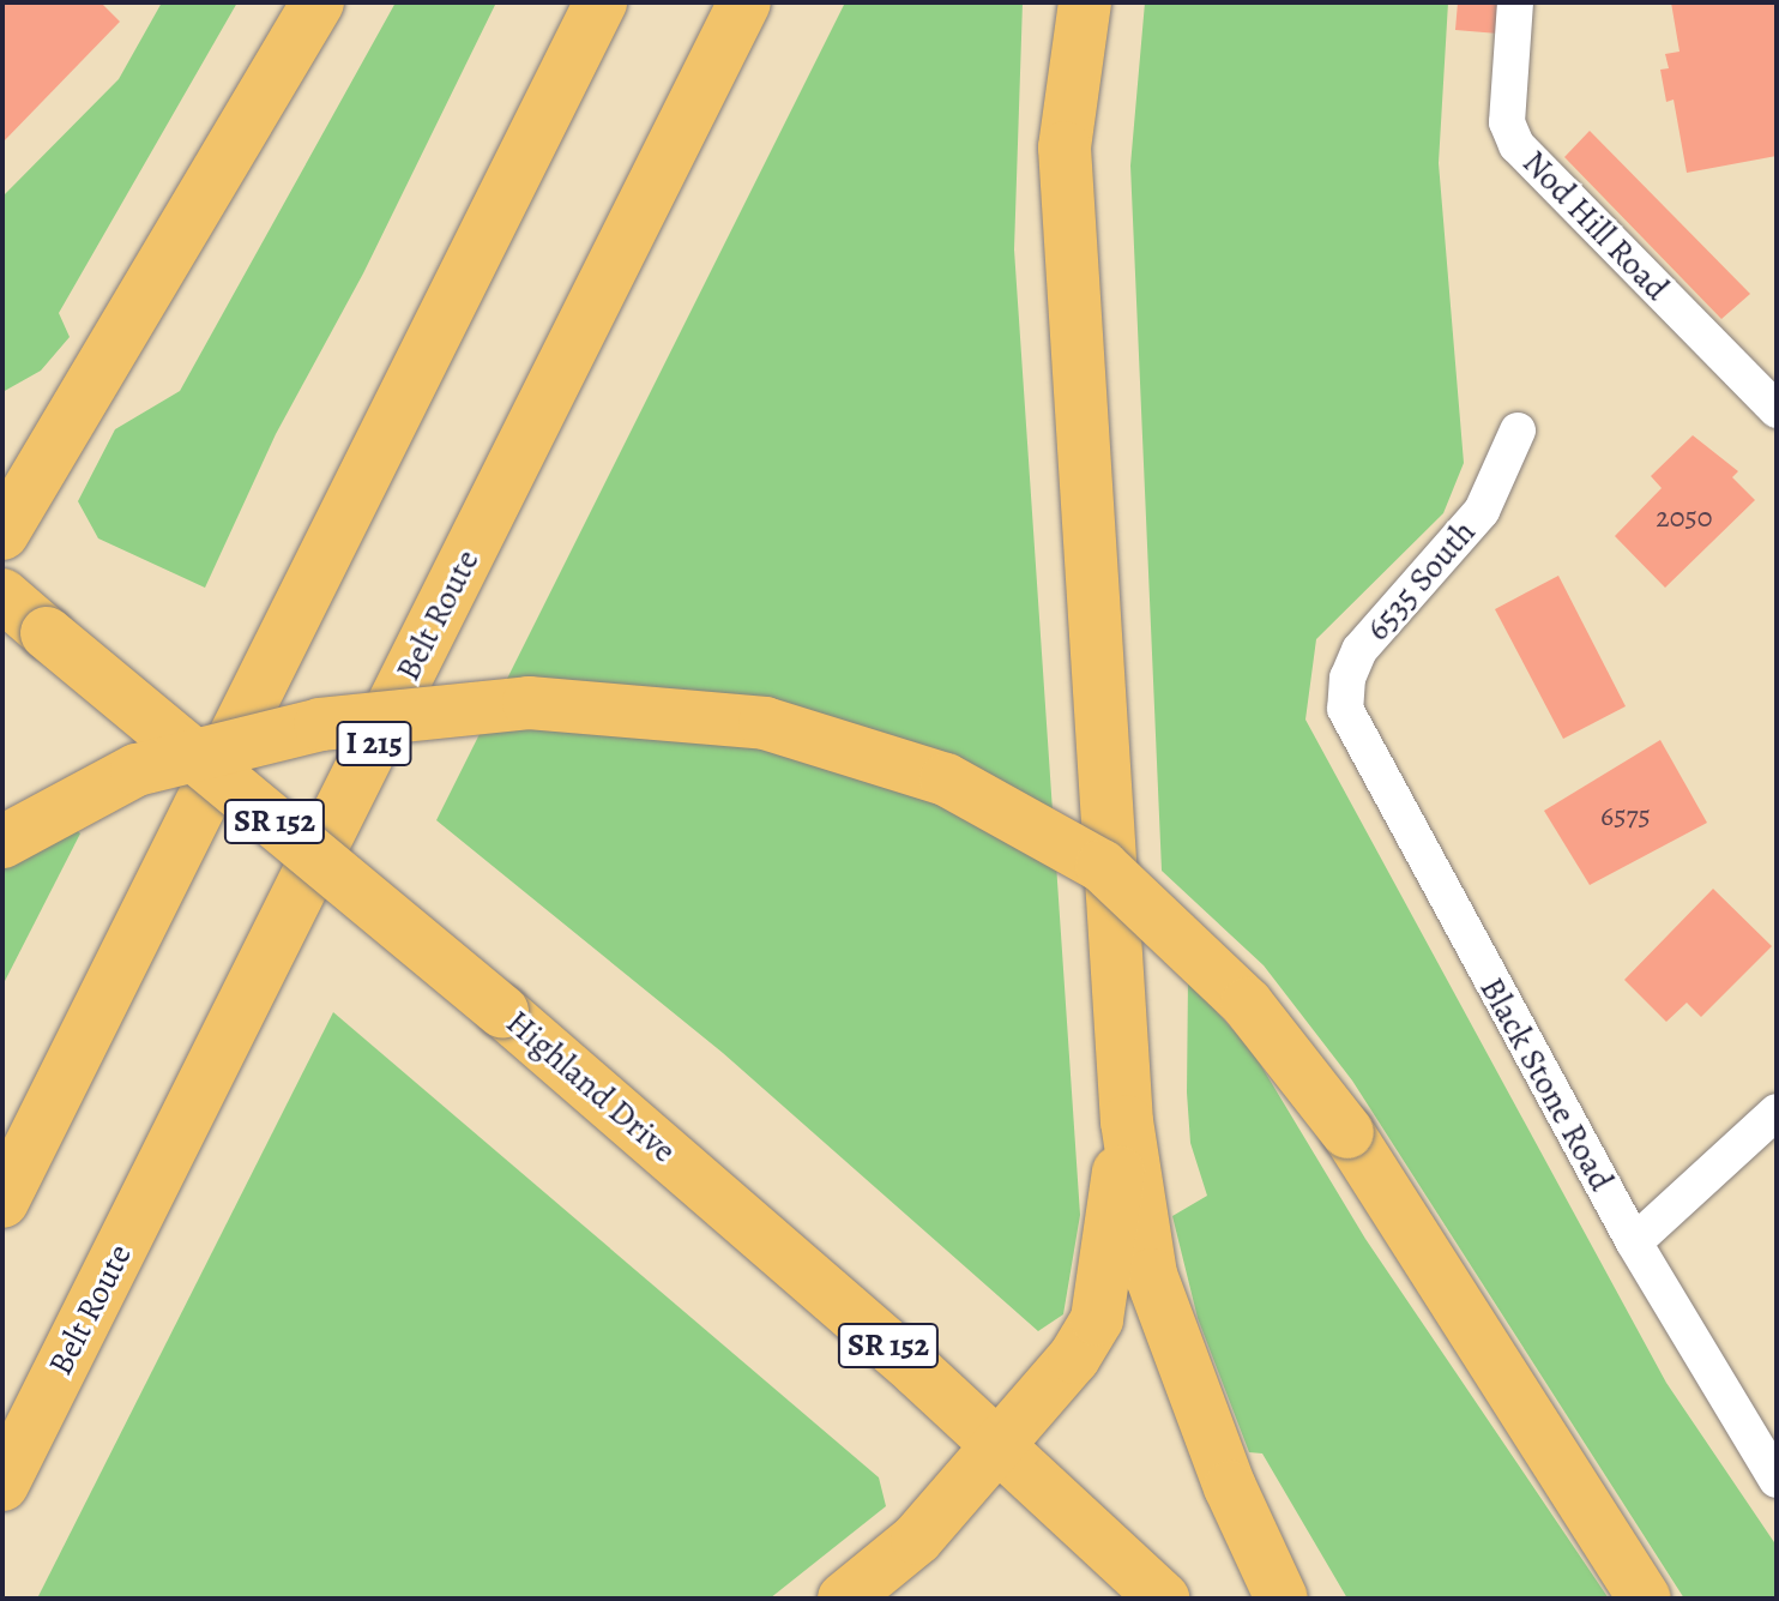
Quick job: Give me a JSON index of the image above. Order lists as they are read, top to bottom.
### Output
{
  "streets": {
    "main road": [
      "Belt Route",
      "I 215",
      "SR 152",
      "Highland Drive"
    ],
    "street": ["Nod Hill Road", "6535 South", "Black Stone Road"]
  },
  "crossings": [
    ["6535 South", "Black Stone Road"]
  ],
  "house_numbers": ["2050", "6575"]
}
